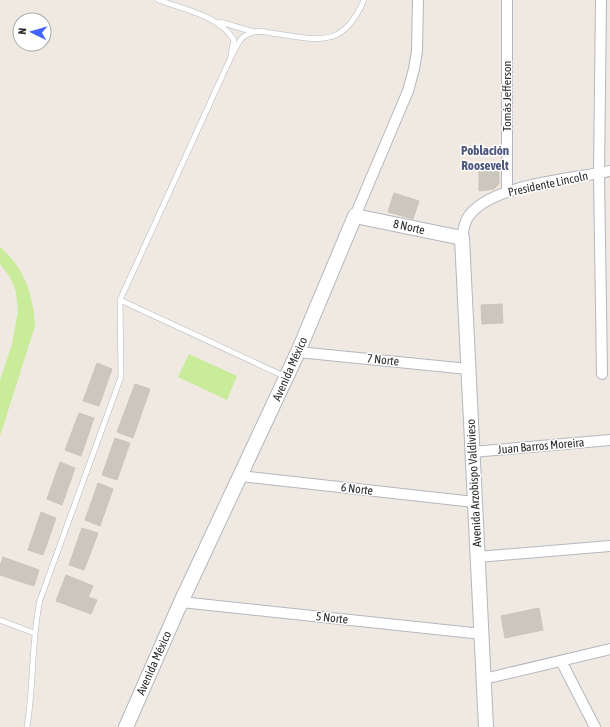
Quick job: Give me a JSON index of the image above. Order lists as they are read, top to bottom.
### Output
{
  "streets": {
    "street": [
      "Tomás Jefferson",
      "Presidente Lincoln",
      "8 Norte",
      "7 Norte",
      "Avenida México",
      "Juan Barros Moreira",
      "Avenida Arzobispo Valdivieso",
      "6 Norte",
      "5 Norte"
    ]
  },
  "crossings": [
    ["Tomás Jefferson", "Presidente Lincoln"],
    ["Presidente Lincoln", "8 Norte"],
    ["Presidente Lincoln", "Avenida Arzobispo Valdivieso"],
    ["8 Norte", "Avenida México"],
    ["8 Norte", "Avenida Arzobispo Valdivieso"],
    ["7 Norte", "Avenida México"],
    ["7 Norte", "Avenida Arzobispo Valdivieso"],
    ["Avenida México", "6 Norte"],
    ["Avenida México", "5 Norte"],
    ["Juan Barros Moreira", "Avenida Arzobispo Valdivieso"],
    ["Avenida Arzobispo Valdivieso", "6 Norte"],
    ["Avenida Arzobispo Valdivieso", "5 Norte"]
  ],
  "districts": ["Población Roosevelt"],
  "north": "left"
}
